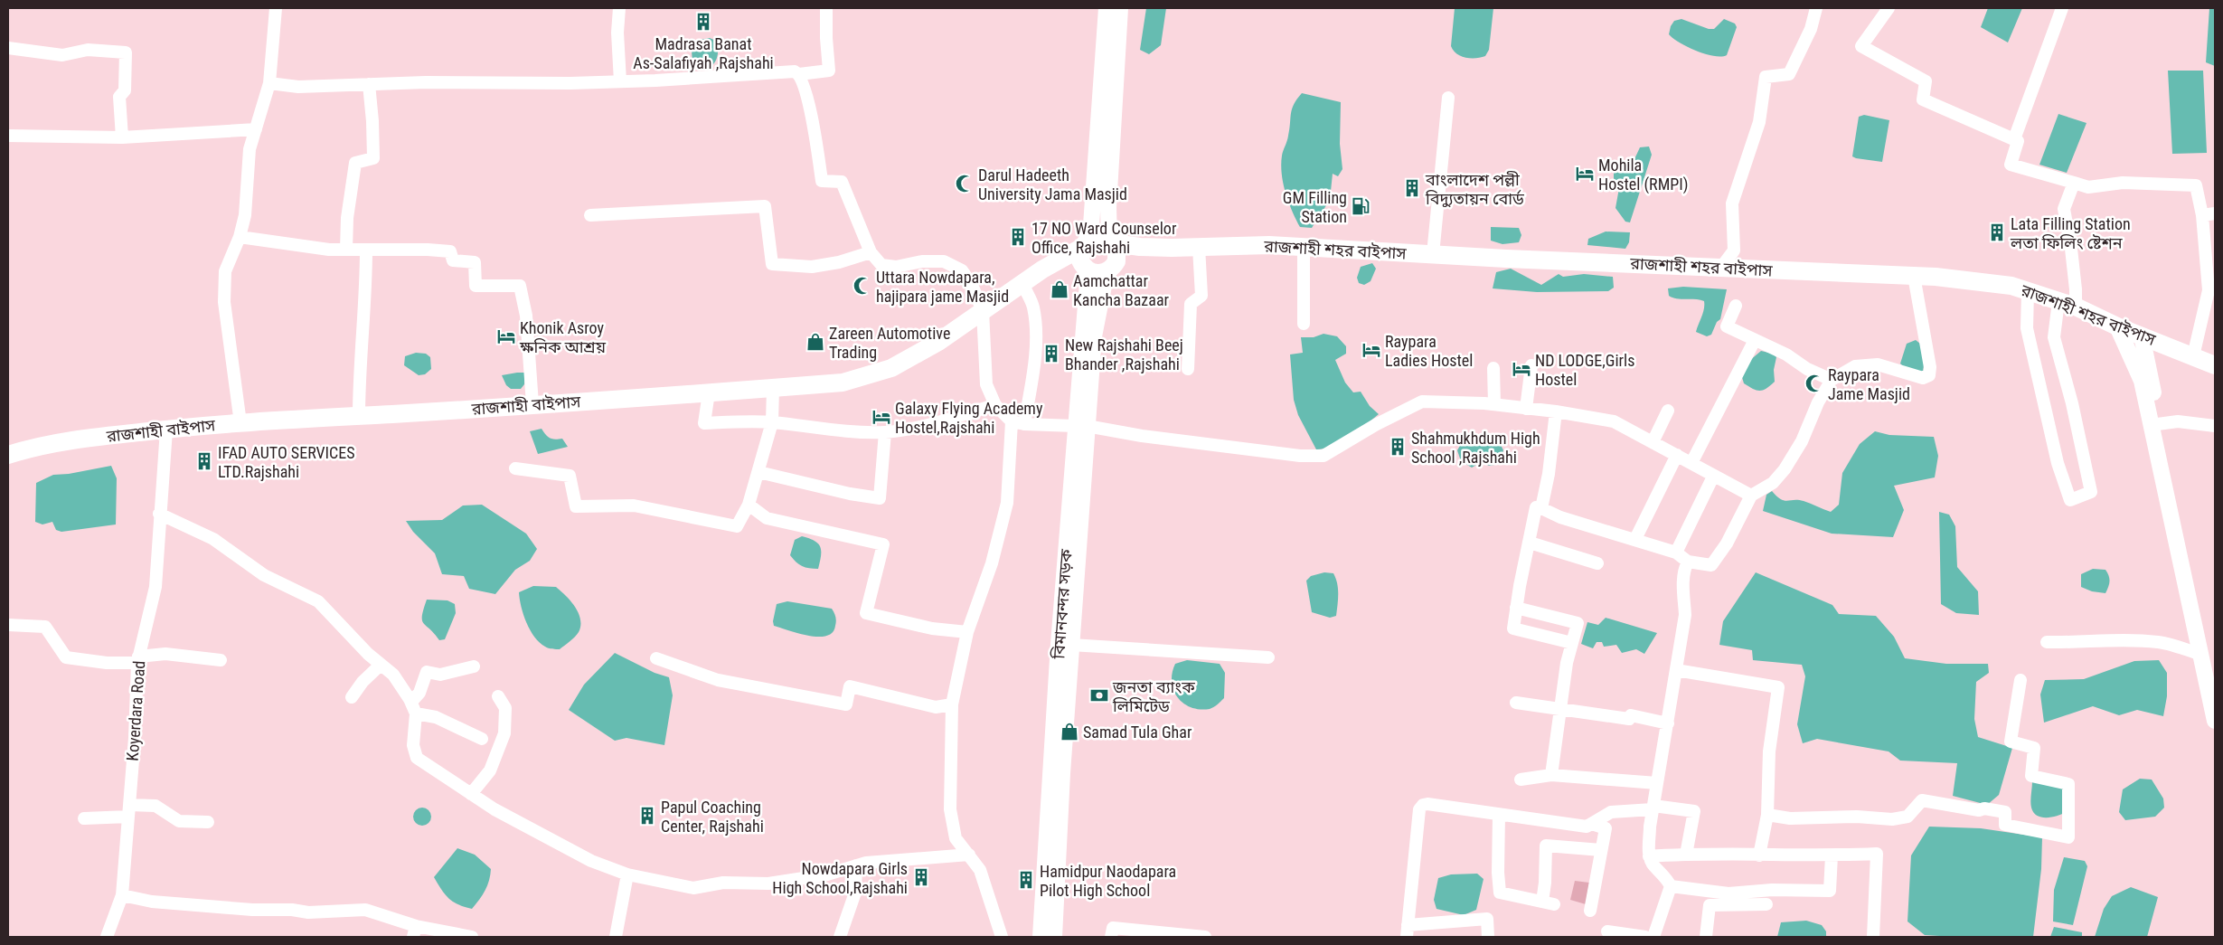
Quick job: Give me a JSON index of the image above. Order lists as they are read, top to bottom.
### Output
{
  "streets": {
    "highway": ["রাজশাহী শহর বাইপাস", "রাজশাহী বাইপাস"],
    "main road": ["বিমানবন্দর সড়ক"],
    "street": ["Koyerdara Road"]
  },
  "crossings": [
    ["রাজশাহী বাইপাস", "Koyerdara Road"]
  ],
  "places": {
    "building": [
      "Madrasa Banat As-Salafiyah ,Rajshahi",
      "বাংলাদেশ পল্লী বিদ্যুতায়ন বোর্ড",
      "Lata Filling Station লতা ফিলিং ষ্টেশন",
      "17 NO Ward Counselor Office, Rajshahi",
      "New Rajshahi Beej Bhander ,Rajshahi",
      "Shahmukhdum High School ,Rajshahi",
      "IFAD AUTO SERVICES LTD.Rajshahi",
      "Papul Coaching Center, Rajshahi",
      "Nowdapara Girls High School,Rajshahi",
      "Hamidpur Naodapara Pilot High School"
    ],
    "hotel": [
      "Mohila Hostel (RMPI)",
      "Khonik Asroy ক্ষনিক আশ্রয়",
      "Raypara Ladies Hostel",
      "ND LODGE,Girls Hostel",
      "Galaxy Flying Academy Hostel,Rajshahi"
    ],
    "mosque": ["Darul Hadeeth University Jama Masjid", "Uttara Nowdapara, hajipara jame Masjid", "Raypara Jame Masjid"],
    "fuel station": ["GM Filling Station"],
    "shop": ["Aamchattar Kancha Bazaar", "Zareen Automotive Trading", "Samad Tula Ghar"],
    "bank": ["জনতা ব্যাংক লিমিটেড"]
  }
}
